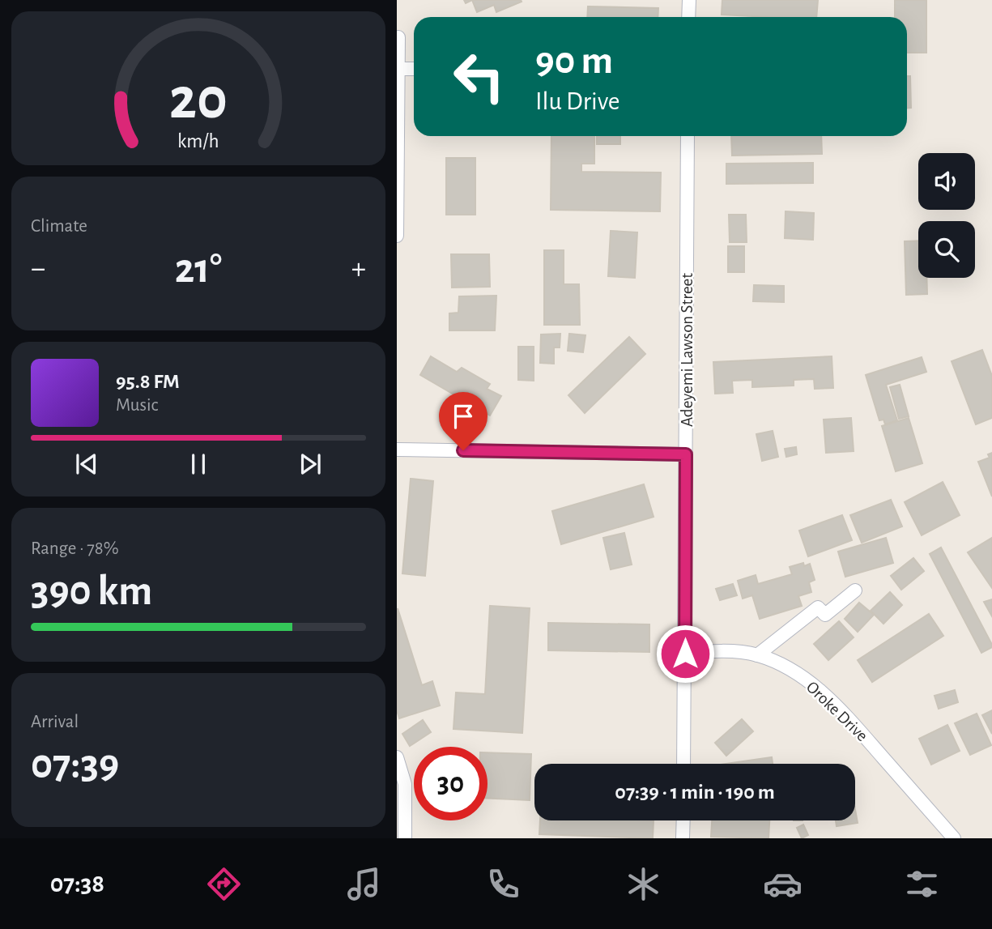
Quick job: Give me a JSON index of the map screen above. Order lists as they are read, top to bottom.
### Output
{
  "streets": {
    "street": ["Adeyemi Lawson Street", "Oroke Drive"]
  },
  "crossings": [
    ["Adeyemi Lawson Street", "Oroke Drive"]
  ],
  "page": {
    "turn": ["90 m", "Ilu Drive"],
    "tile": [
      "Climate",
      ["Range · 78%", "390 km"],
      ["Arrival", "07:39"]
    ],
    "heat": ["−", "21°", "+"],
    "song": ["95.8 FM", "Music"],
    "limit": "30",
    "trip": "07:39 · 1 min · 190 m",
    "tabs": "07:38",
    "gauge": ["20", "km/h"]
  }
}
